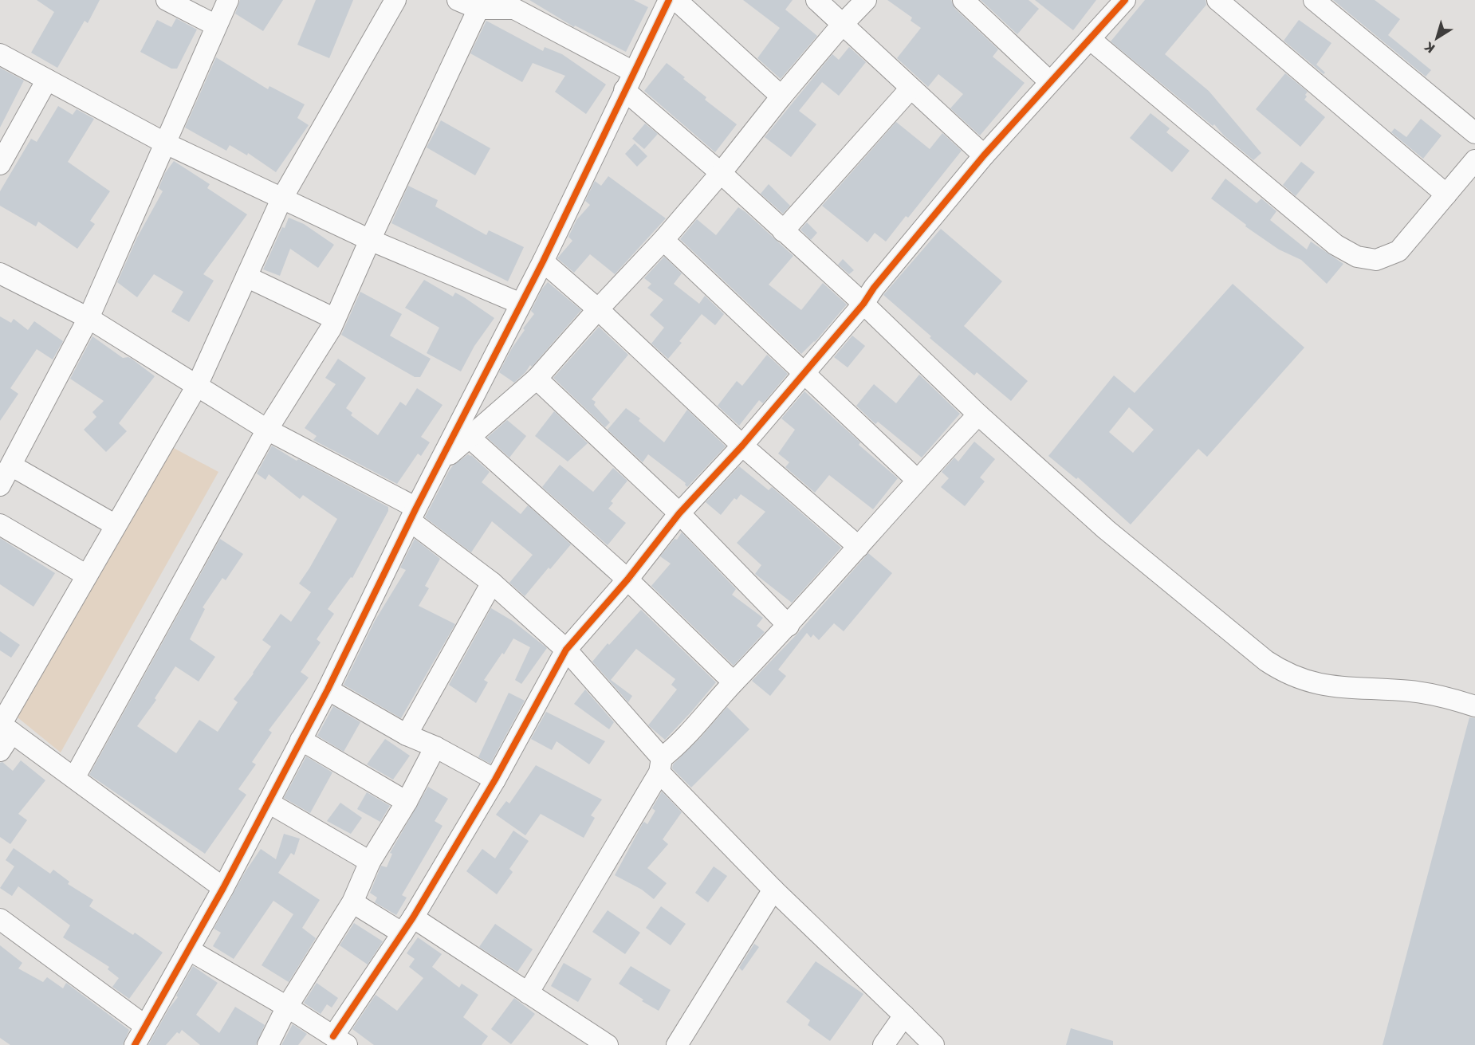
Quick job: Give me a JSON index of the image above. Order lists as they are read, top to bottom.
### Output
{
  "north": "bottom left"
}
